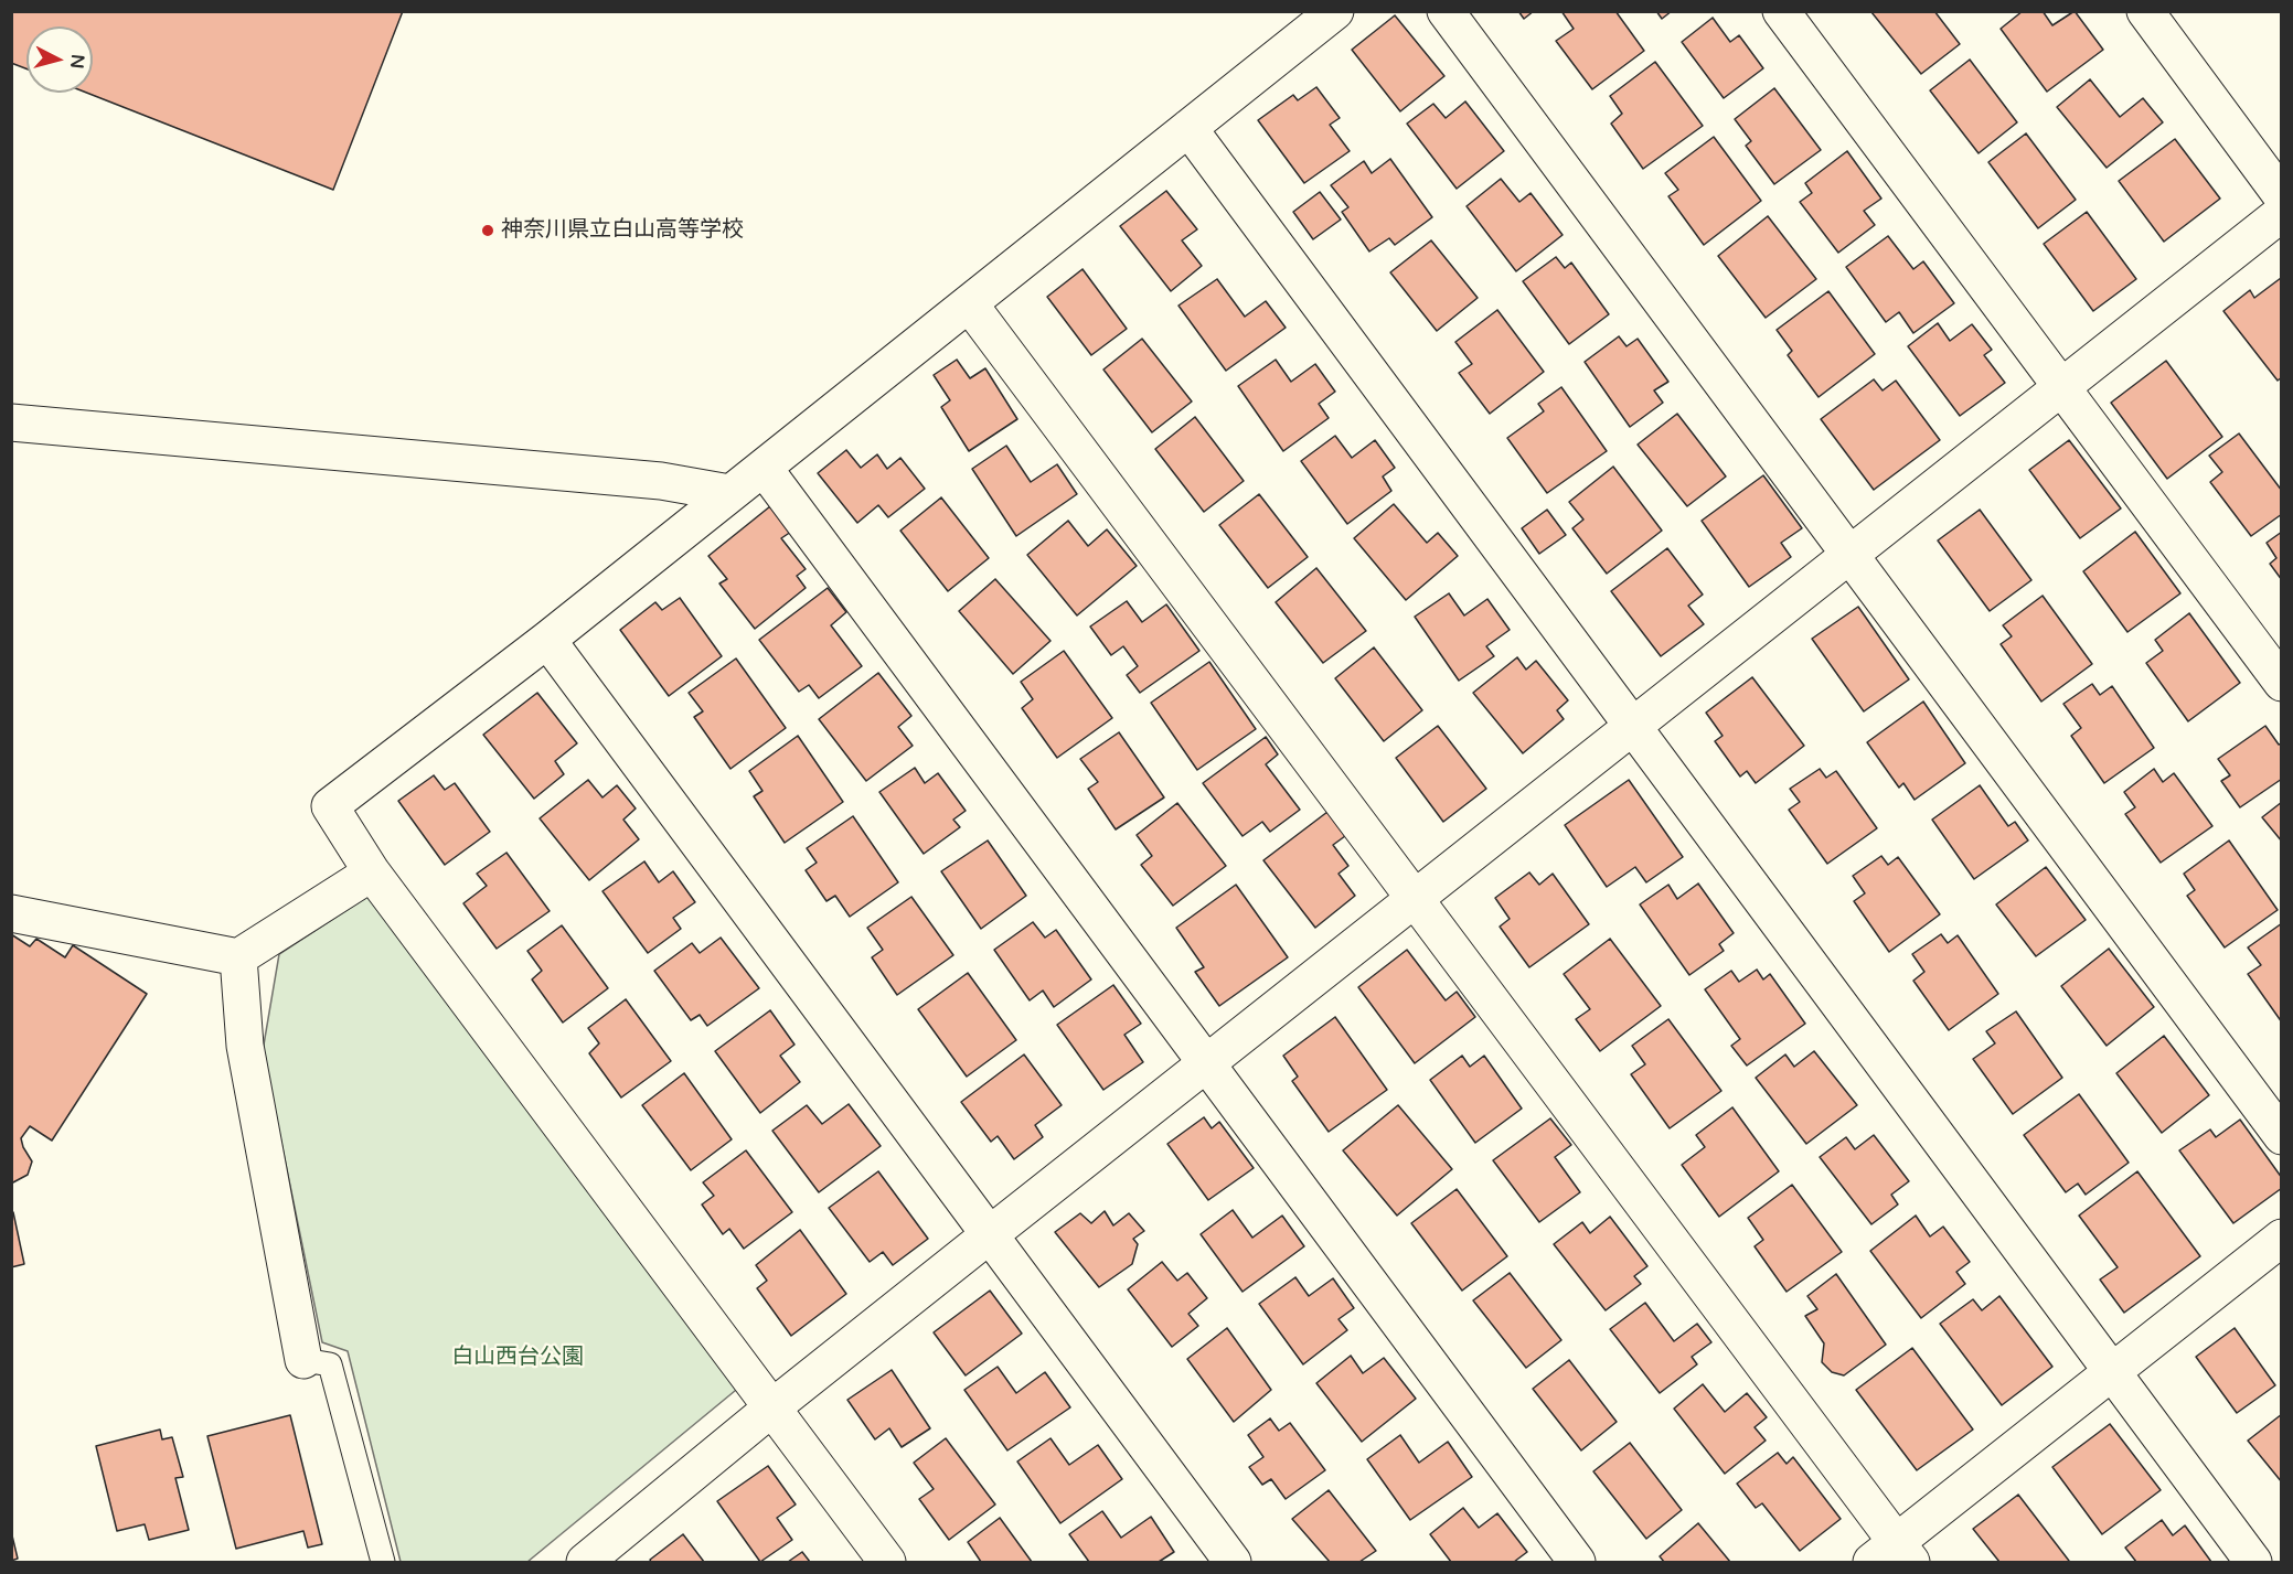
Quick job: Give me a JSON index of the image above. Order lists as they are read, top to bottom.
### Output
{
  "parks": ["白山西台公園"],
  "places": ["神奈川県立白山高等学校"],
  "north": "right"
}
